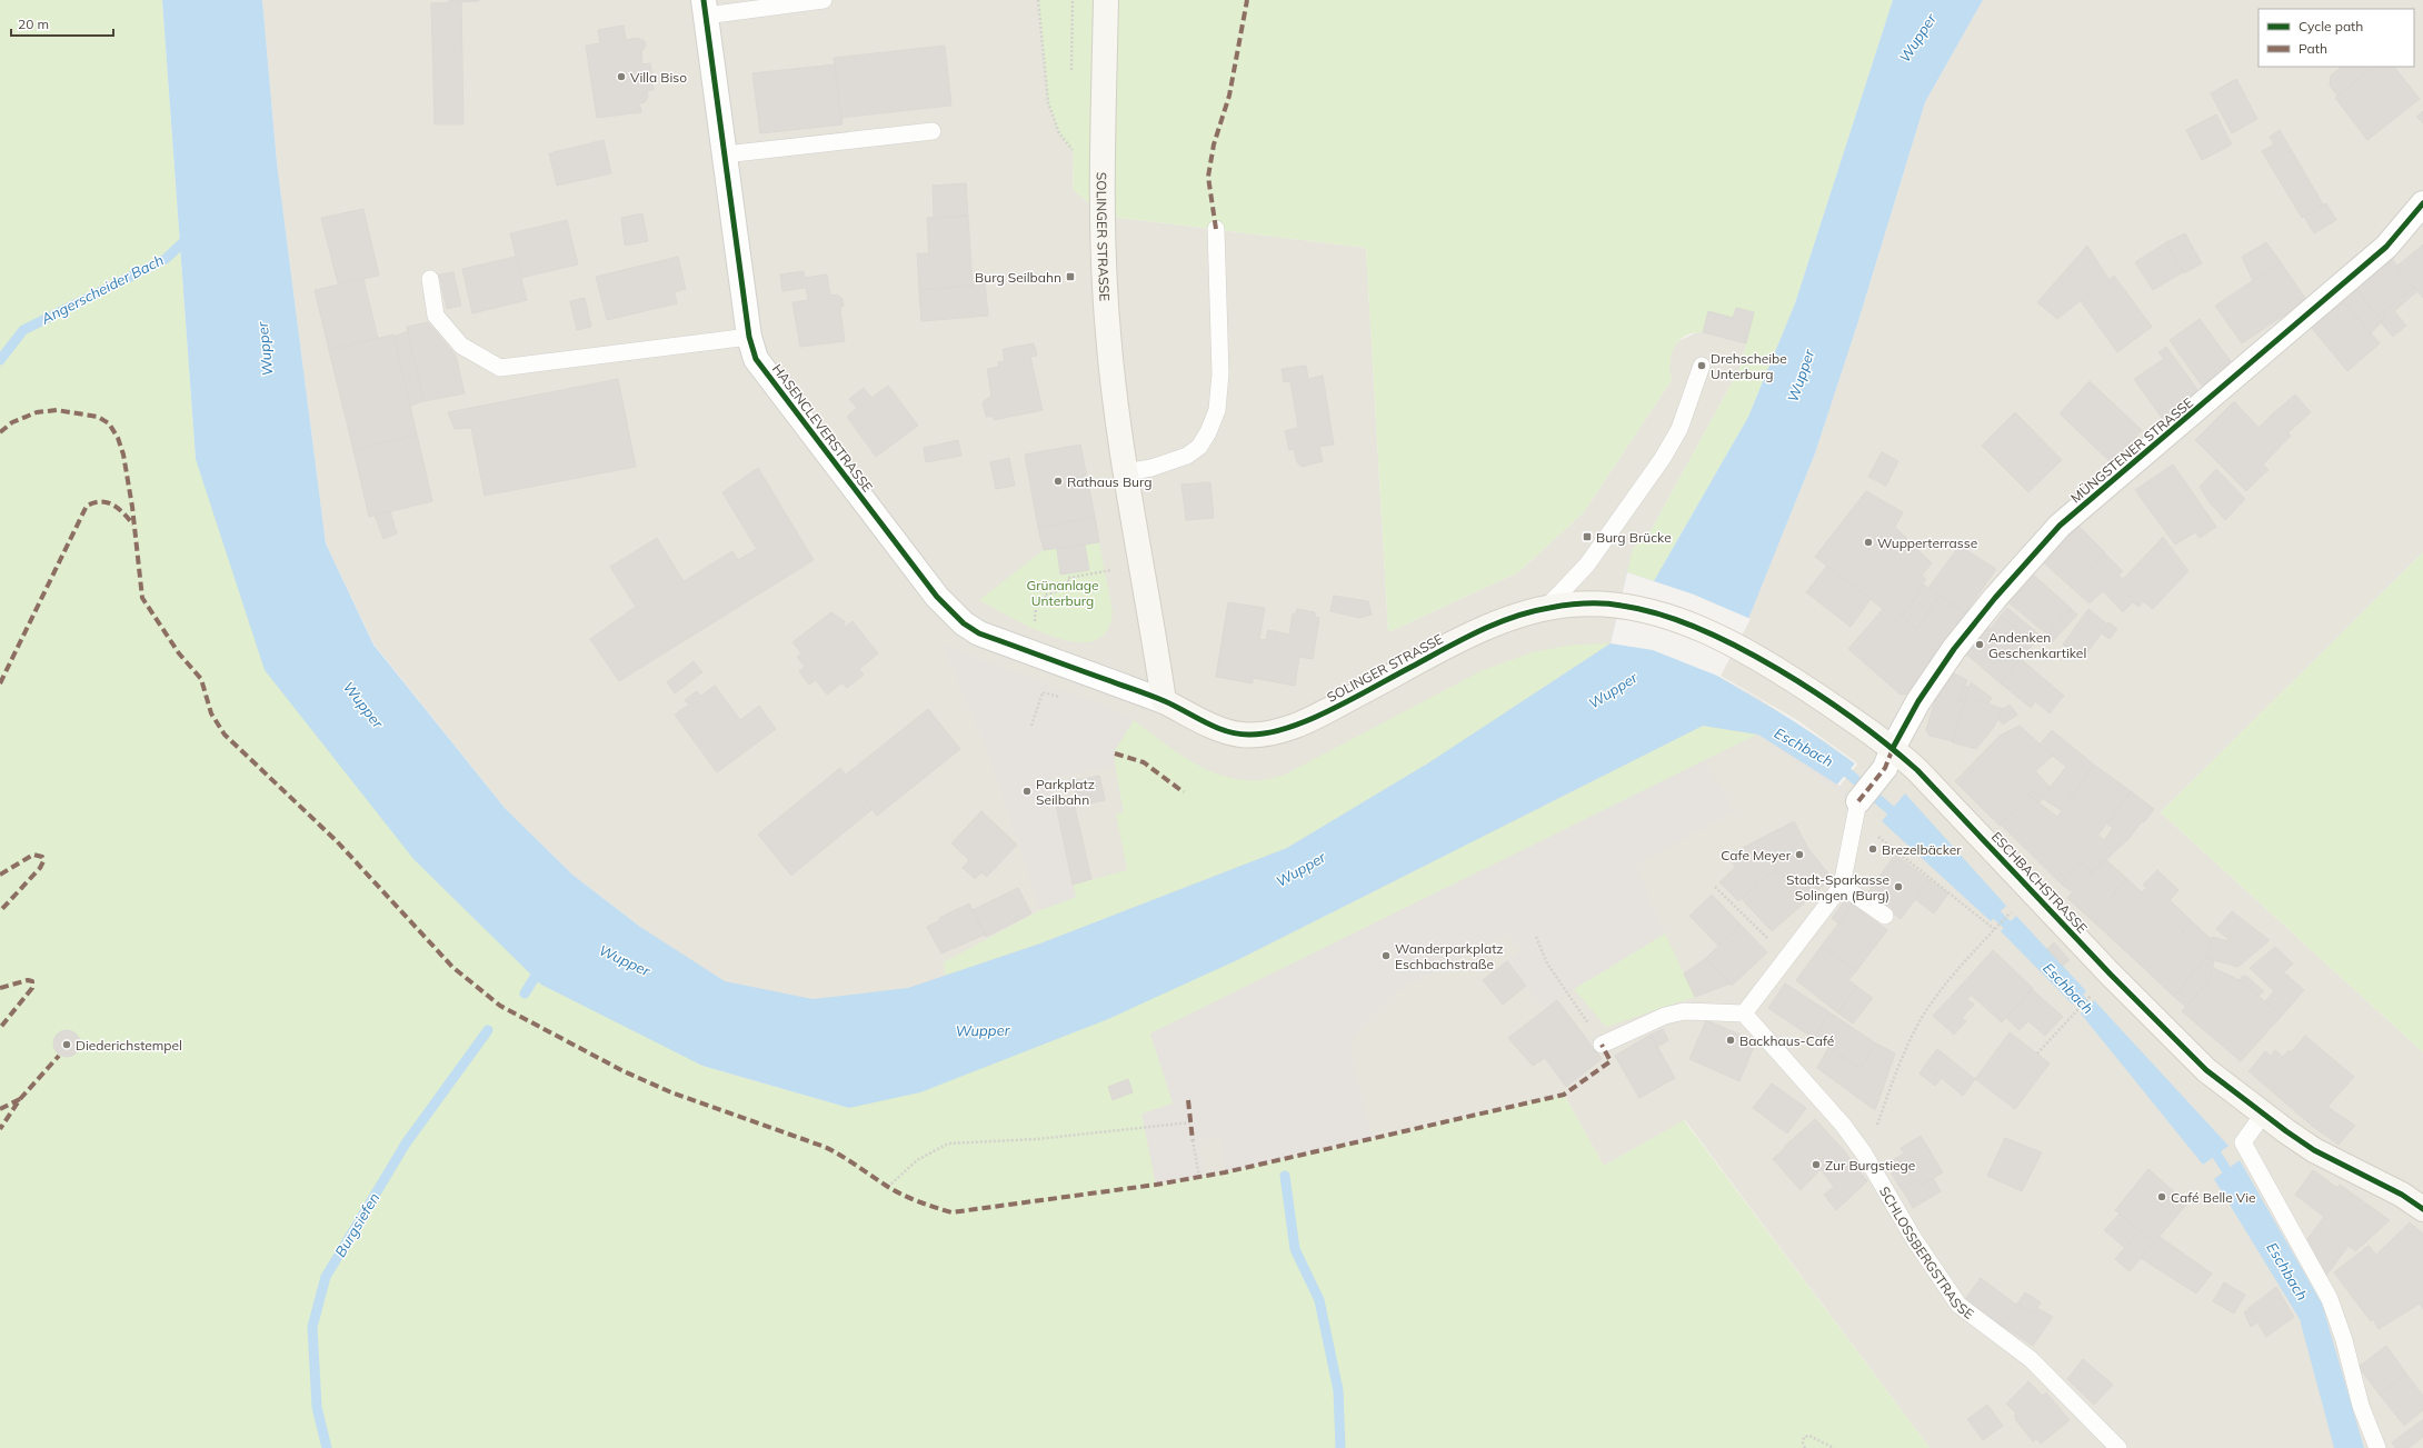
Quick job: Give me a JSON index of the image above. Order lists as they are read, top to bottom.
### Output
{
  "streets": {
    "main road": ["SOLINGER STRASSE", "ESCHBACHSTRASSE"],
    "street": ["HASENCLEVERSTRASSE", "MÜNGSTENER STRASSE"],
    "lane": ["SCHLOSSBERGSTRASSE"]
  },
  "crossings": [
    ["SOLINGER STRASSE", "HASENCLEVERSTRASSE"],
    ["SOLINGER STRASSE", "ESCHBACHSTRASSE"],
    ["MÜNGSTENER STRASSE", "ESCHBACHSTRASSE"]
  ],
  "water": [
    "Wupper",
    "Angerscheider Bach",
    "Eschbach",
    "Burgsiefen"
  ],
  "parks": ["Grünanlage Unterburg"],
  "places": {
    "other": [
      "Villa Biso",
      "Drehscheibe Unterburg",
      "Rathaus Burg",
      "Wupperterrasse",
      "Andenken Geschenkartikel",
      "Parkplatz Seilbahn",
      "Brezelbäcker",
      "Cafe Meyer",
      "Stadt-Sparkasse Solingen (Burg)",
      "Wanderparkplatz Eschbachstraße",
      "Backhaus-Café",
      "Diederichstempel",
      "Zur Burgstiege",
      "Café Belle Vie"
    ],
    "transit": ["Burg Seilbahn", "Burg Brücke"]
  },
  "legend": ["Cycle path", "Path"],
  "scale_bar": "20 m"
}
